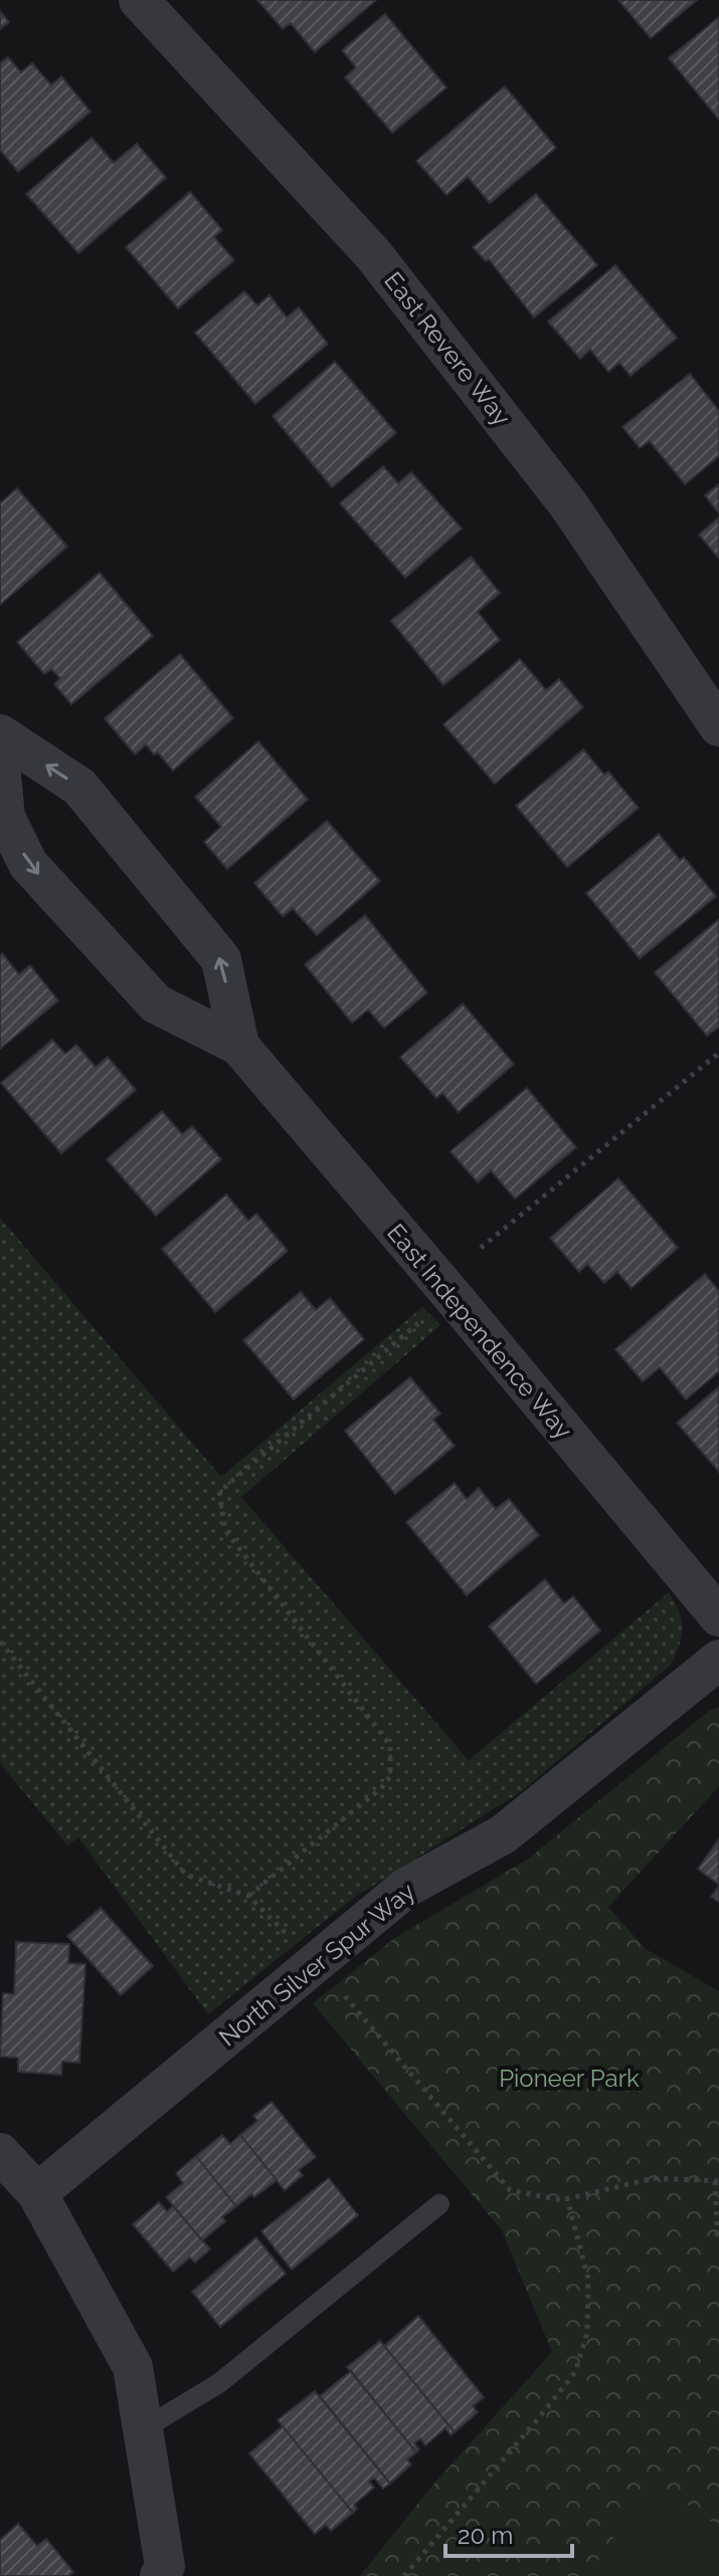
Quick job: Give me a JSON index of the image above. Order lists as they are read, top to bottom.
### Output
{
  "streets": {
    "street": ["East Revere Way", "East Independence Way", "North Silver Spur Way"]
  },
  "parks": ["Pioneer Park"],
  "scale_bar": "20 m"
}
